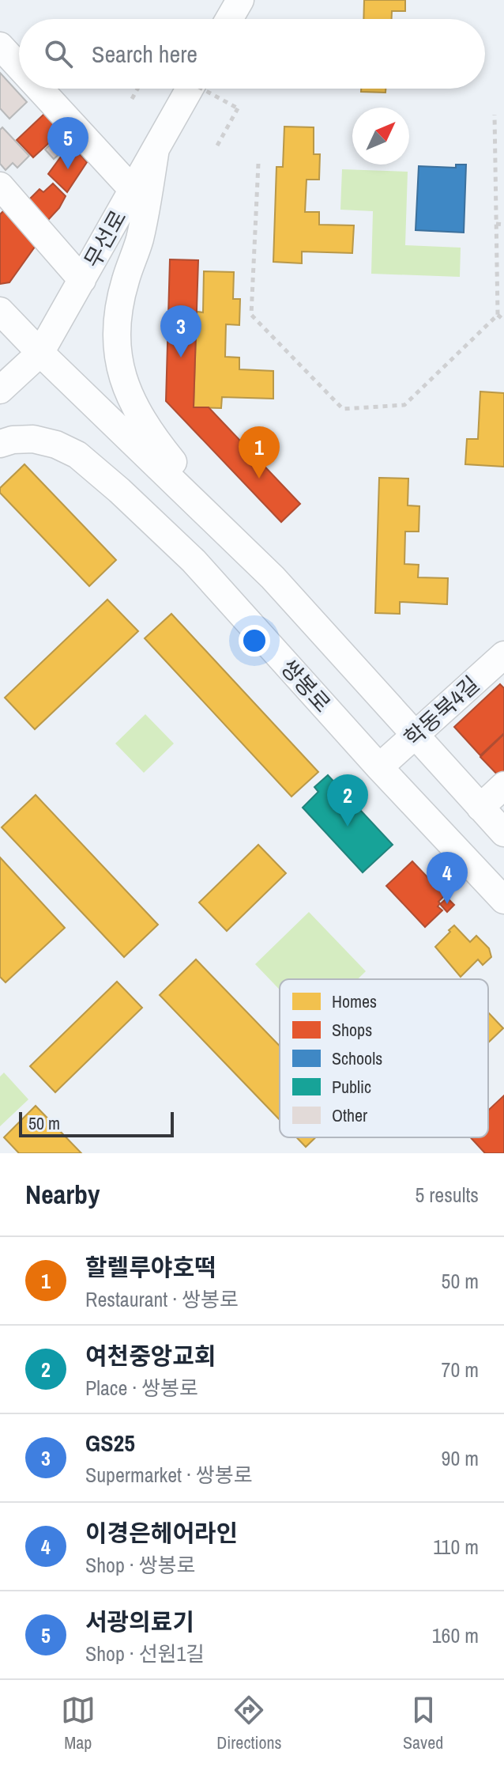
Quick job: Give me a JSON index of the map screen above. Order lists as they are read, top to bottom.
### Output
{
  "streets": {
    "street": ["무선로", "쌍봉로", "학동북4길"]
  },
  "crossings": [
    ["쌍봉로", "학동북4길"]
  ],
  "legend": [
    "Homes",
    "Shops",
    "Schools",
    "Public",
    "Other"
  ],
  "scale_bar": "50 m",
  "north": "top right",
  "page": {
    "search": "Search here",
    "pins": [
      "5",
      "3",
      "1",
      "2",
      "4"
    ],
    "scale": "50 m",
    "heading": ["Nearby", "5 results"],
    "list": [
      {
        "mark": "1",
        "name": "할렐루야호떡",
        "note": "Restaurant · 쌍봉로",
        "value": "50 m"
      },
      {
        "mark": "2",
        "name": "여천중앙교회",
        "note": "Place · 쌍봉로",
        "value": "70 m"
      },
      {
        "mark": "3",
        "name": "GS25",
        "note": "Supermarket · 쌍봉로",
        "value": "90 m"
      },
      {
        "mark": "4",
        "name": "이경은헤어라인",
        "note": "Shop · 쌍봉로",
        "value": "110 m"
      },
      {
        "mark": "5",
        "name": "서광의료기",
        "note": "Shop · 선원1길",
        "value": "160 m"
      }
    ],
    "nav": ["Map", "Directions", "Saved"]
  }
}
